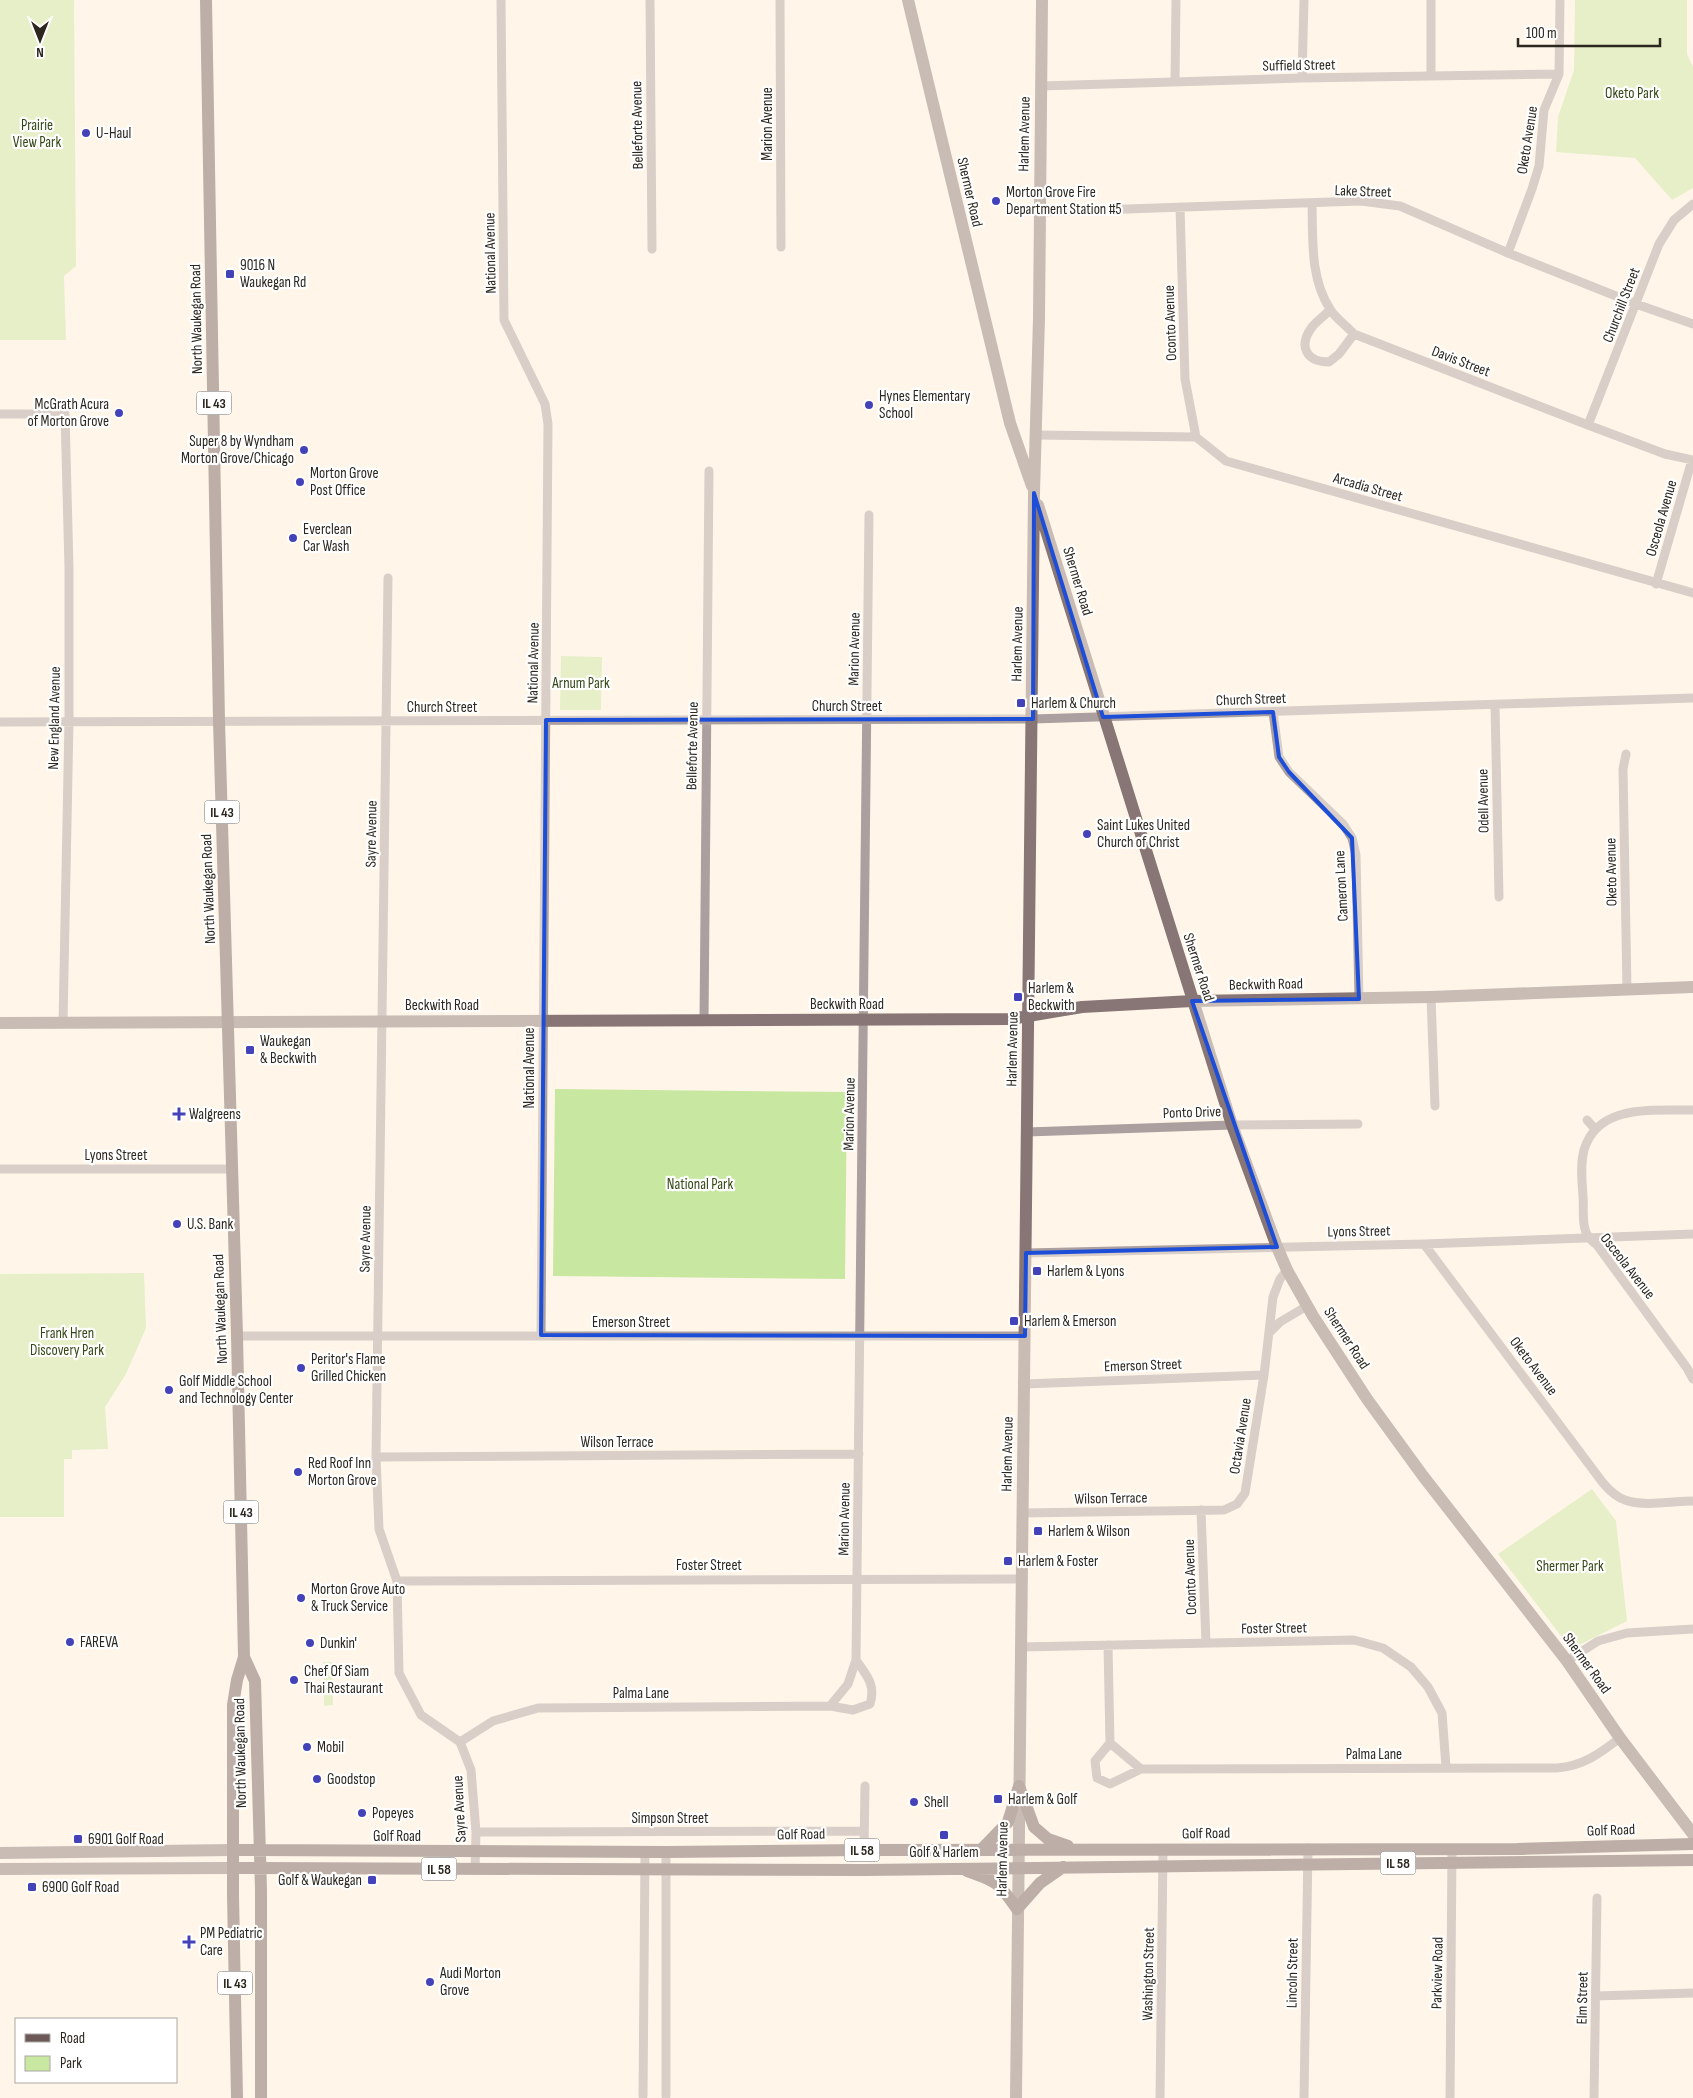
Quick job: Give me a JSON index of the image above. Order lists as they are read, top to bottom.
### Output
{
  "streets": {
    "main road": [
      "Harlem Avenue",
      "Shermer Road",
      "North Waukegan Road",
      "IL 43",
      "Beckwith Road",
      "Golf Road",
      "IL 58"
    ],
    "street": [
      "Suffield Street",
      "Marion Avenue",
      "Belleforte Avenue",
      "Oketo Avenue",
      "Lake Street",
      "National Avenue",
      "Churchill Street",
      "Oconto Avenue",
      "Davis Street",
      "Arcadia Street",
      "Osceola Avenue",
      "Church Street",
      "New England Avenue",
      "Odell Avenue",
      "Sayre Avenue",
      "Cameron Lane",
      "Ponto Drive",
      "Lyons Street",
      "Emerson Street",
      "Octavia Avenue",
      "Wilson Terrace",
      "Foster Street",
      "Palma Lane",
      "Simpson Street",
      "Lincoln Street",
      "Parkview Road",
      "Washington Street",
      "Elm Street"
    ]
  },
  "crossings": [
    ["Suffield Street", "Harlem Avenue"],
    ["Suffield Street", "Oketo Avenue"],
    ["Marion Avenue", "Church Street"],
    ["Marion Avenue", "Beckwith Road"],
    ["Marion Avenue", "Emerson Street"],
    ["Marion Avenue", "Wilson Terrace"],
    ["Marion Avenue", "Foster Street"],
    ["Marion Avenue", "Palma Lane"],
    ["Belleforte Avenue", "Church Street"],
    ["Belleforte Avenue", "Beckwith Road"],
    ["Harlem Avenue", "Lake Street"],
    ["Harlem Avenue", "Shermer Road"],
    ["Harlem Avenue", "Church Street"],
    ["Harlem Avenue", "Beckwith Road"],
    ["Harlem Avenue", "Ponto Drive"],
    ["Harlem Avenue", "Lyons Street"],
    ["Harlem Avenue", "Emerson Street"],
    ["Harlem Avenue", "Wilson Terrace"],
    ["Harlem Avenue", "Foster Street"],
    ["Harlem Avenue", "Golf Road"],
    ["Oketo Avenue", "Lake Street"],
    ["Oketo Avenue", "Beckwith Road"],
    ["Oketo Avenue", "Lyons Street"],
    ["Lake Street", "Churchill Street"],
    ["Lake Street", "Oconto Avenue"],
    ["Lake Street", "Davis Street"],
    ["Shermer Road", "Church Street"],
    ["Shermer Road", "Beckwith Road"],
    ["Shermer Road", "Ponto Drive"],
    ["Shermer Road", "Lyons Street"],
    ["Shermer Road", "Octavia Avenue"],
    ["Shermer Road", "Palma Lane"],
    ["National Avenue", "Church Street"],
    ["National Avenue", "Beckwith Road"],
    ["National Avenue", "Emerson Street"],
    ["Churchill Street", "Davis Street"],
    ["North Waukegan Road", "IL 43"],
    ["North Waukegan Road", "Church Street"],
    ["North Waukegan Road", "Beckwith Road"],
    ["North Waukegan Road", "Lyons Street"],
    ["North Waukegan Road", "Emerson Street"],
    ["North Waukegan Road", "Golf Road"],
    ["Oconto Avenue", "Arcadia Street"],
    ["Oconto Avenue", "Octavia Avenue"],
    ["Oconto Avenue", "Wilson Terrace"],
    ["Oconto Avenue", "Foster Street"],
    ["Davis Street", "Osceola Avenue"],
    ["IL 43", "Golf Road"],
    ["Arcadia Street", "Osceola Avenue"],
    ["Osceola Avenue", "Lyons Street"],
    ["Church Street", "New England Avenue"],
    ["Church Street", "Odell Avenue"],
    ["Church Street", "Sayre Avenue"],
    ["Church Street", "Cameron Lane"],
    ["New England Avenue", "Beckwith Road"],
    ["Sayre Avenue", "Beckwith Road"],
    ["Sayre Avenue", "Emerson Street"],
    ["Sayre Avenue", "Wilson Terrace"],
    ["Sayre Avenue", "Foster Street"],
    ["Sayre Avenue", "Palma Lane"],
    ["Sayre Avenue", "Simpson Street"],
    ["Sayre Avenue", "Golf Road"],
    ["Cameron Lane", "Beckwith Road"],
    ["Emerson Street", "Octavia Avenue"],
    ["Octavia Avenue", "Wilson Terrace"],
    ["Foster Street", "Palma Lane"],
    ["Golf Road", "Lincoln Street"],
    ["Golf Road", "Parkview Road"],
    ["Golf Road", "Washington Street"]
  ],
  "parks": [
    "Oketo Park",
    "Prairie View Park",
    "Arnum Park",
    "National Park",
    "Frank Hren Discovery Park",
    "Shermer Park"
  ],
  "places": {
    "other": [
      "U-Haul",
      "Morton Grove Fire Department Station #5",
      "Hynes Elementary School",
      "McGrath Acura of Morton Grove",
      "Super 8 by Wyndham Morton Grove/Chicago",
      "Morton Grove Post Office",
      "Everclean Car Wash",
      "Saint Lukes United Church of Christ",
      "U.S. Bank",
      "Peritor's Flame Grilled Chicken",
      "Golf Middle School and Technology Center",
      "Red Roof Inn Morton Grove",
      "Morton Grove Auto & Truck Service",
      "FAREVA",
      "Dunkin'",
      "Chef Of Siam Thai Restaurant",
      "Mobil",
      "Goodstop",
      "Shell",
      "Popeyes",
      "Audi Morton Grove"
    ],
    "transit": [
      "9016 N Waukegan Rd",
      "Harlem & Church",
      "Harlem & Beckwith",
      "Waukegan & Beckwith",
      "Harlem & Lyons",
      "Harlem & Emerson",
      "Harlem & Wilson",
      "Harlem & Foster",
      "Harlem & Golf",
      "Golf & Harlem",
      "6901 Golf Road",
      "Golf & Waukegan",
      "6900 Golf Road"
    ],
    "health": ["Walgreens", "PM Pediatric Care"]
  },
  "legend": ["Road", "Park"],
  "scale_bar": "100 m",
  "north": "bottom"
}
